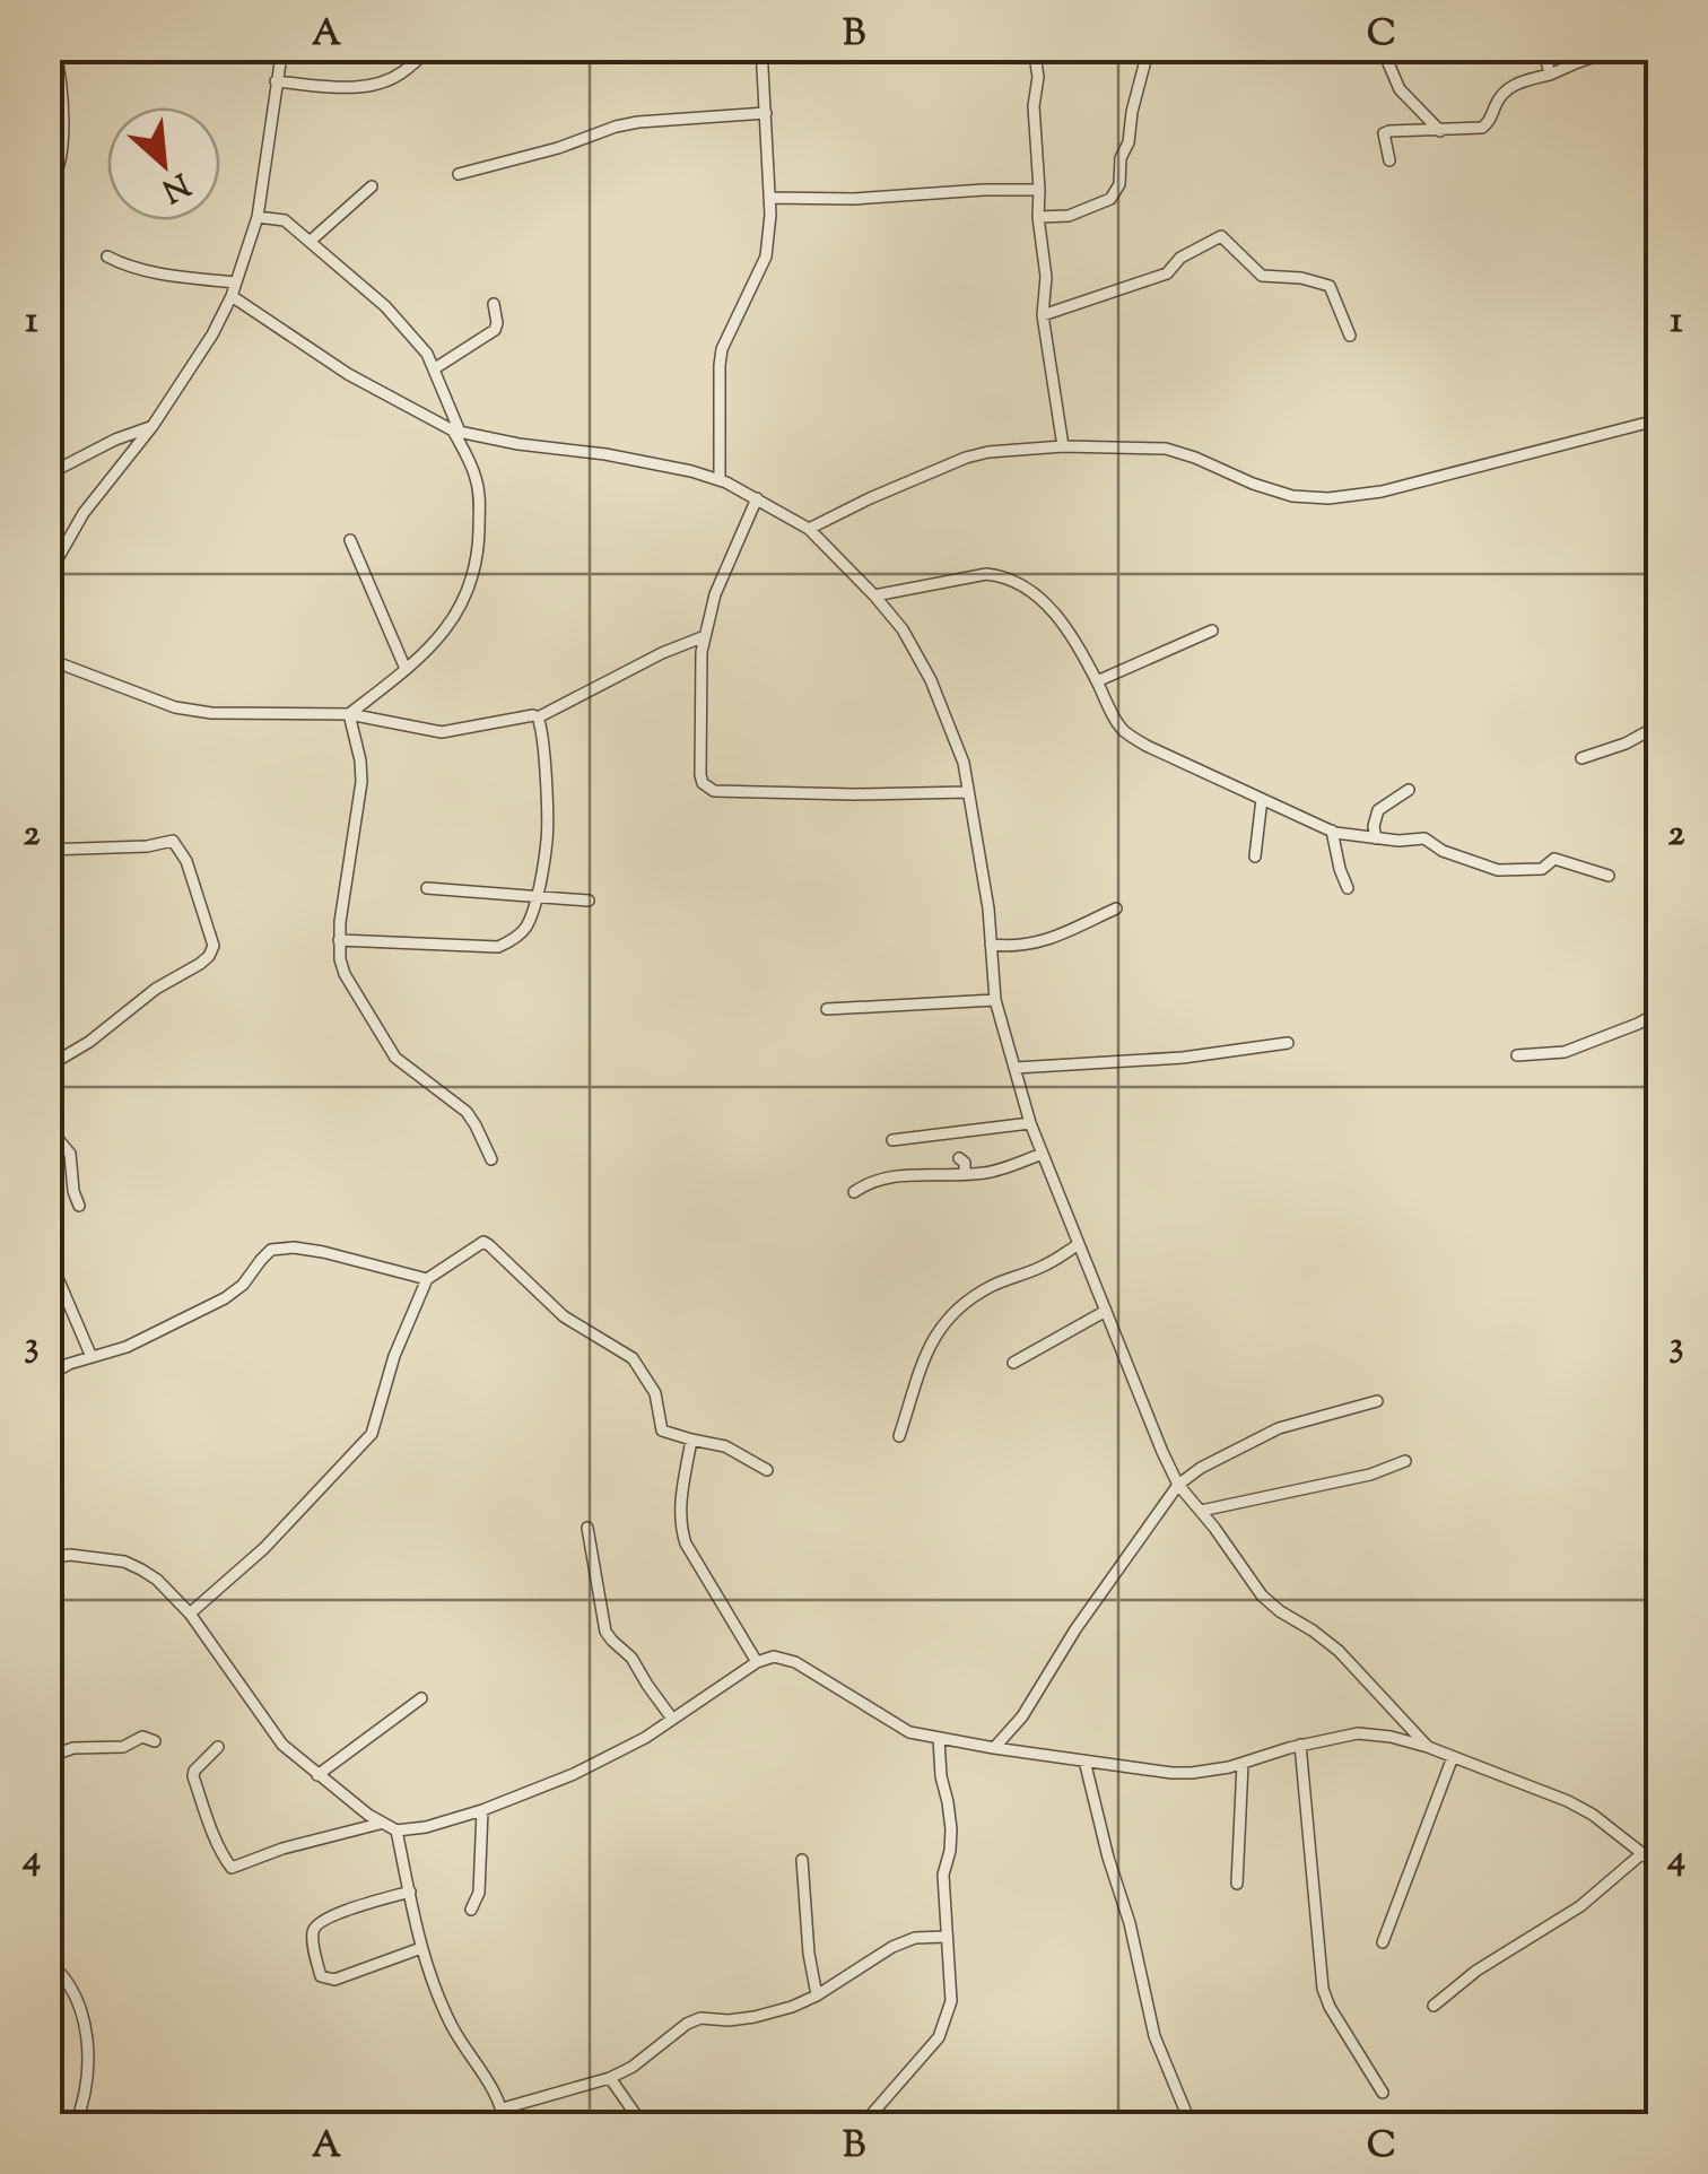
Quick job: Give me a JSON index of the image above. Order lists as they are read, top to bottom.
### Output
{
  "north": "bottom right",
  "grid": {
    "columns": ["A", "B", "C"],
    "rows": [
      "1",
      "2",
      "3",
      "4"
    ]
  }
}
